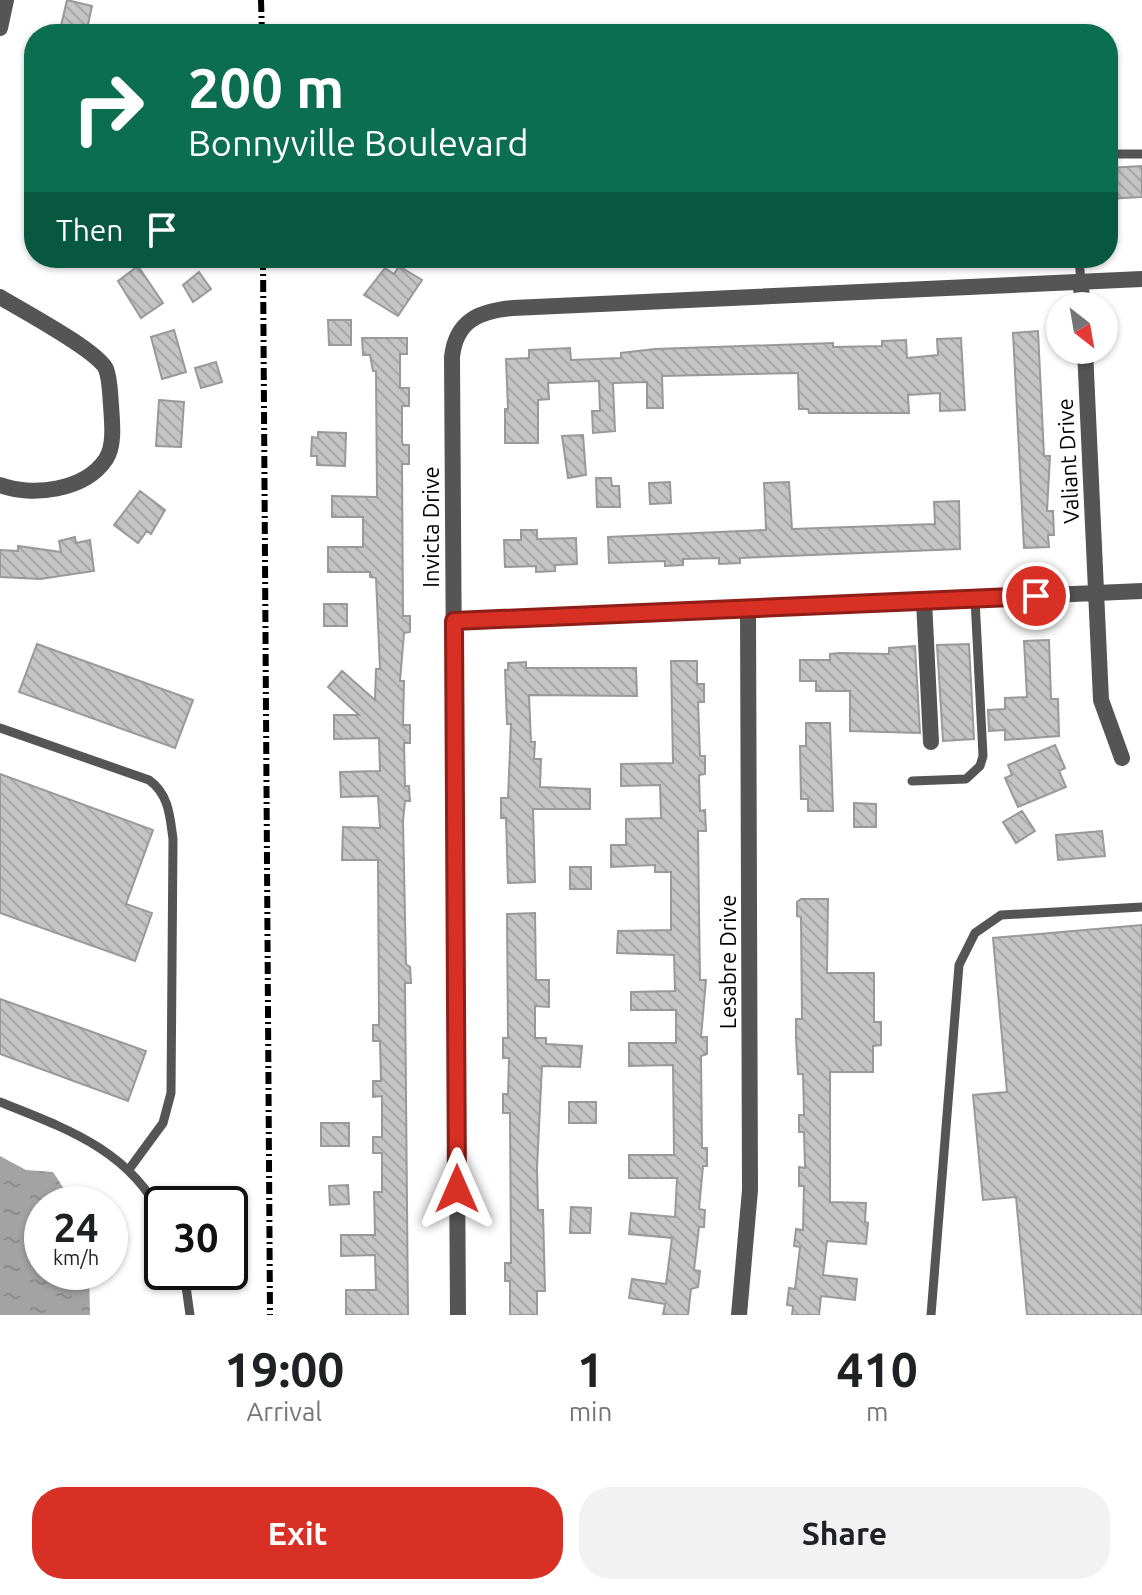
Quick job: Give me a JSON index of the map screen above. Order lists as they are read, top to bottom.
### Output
{
  "streets": {
    "street": ["Valiant Drive", "Invicta Drive", "Lesabre Drive"]
  },
  "north": "bottom right",
  "page": {
    "turn": ["200 m", "Bonnyville Boulevard"],
    "then": "Then",
    "speed": "24 km/h",
    "limit": "30",
    "eta": [
      "19:00",
      "Arrival",
      "1",
      "min",
      "410",
      "m"
    ],
    "buttons": ["Exit", "Share"]
  }
}
